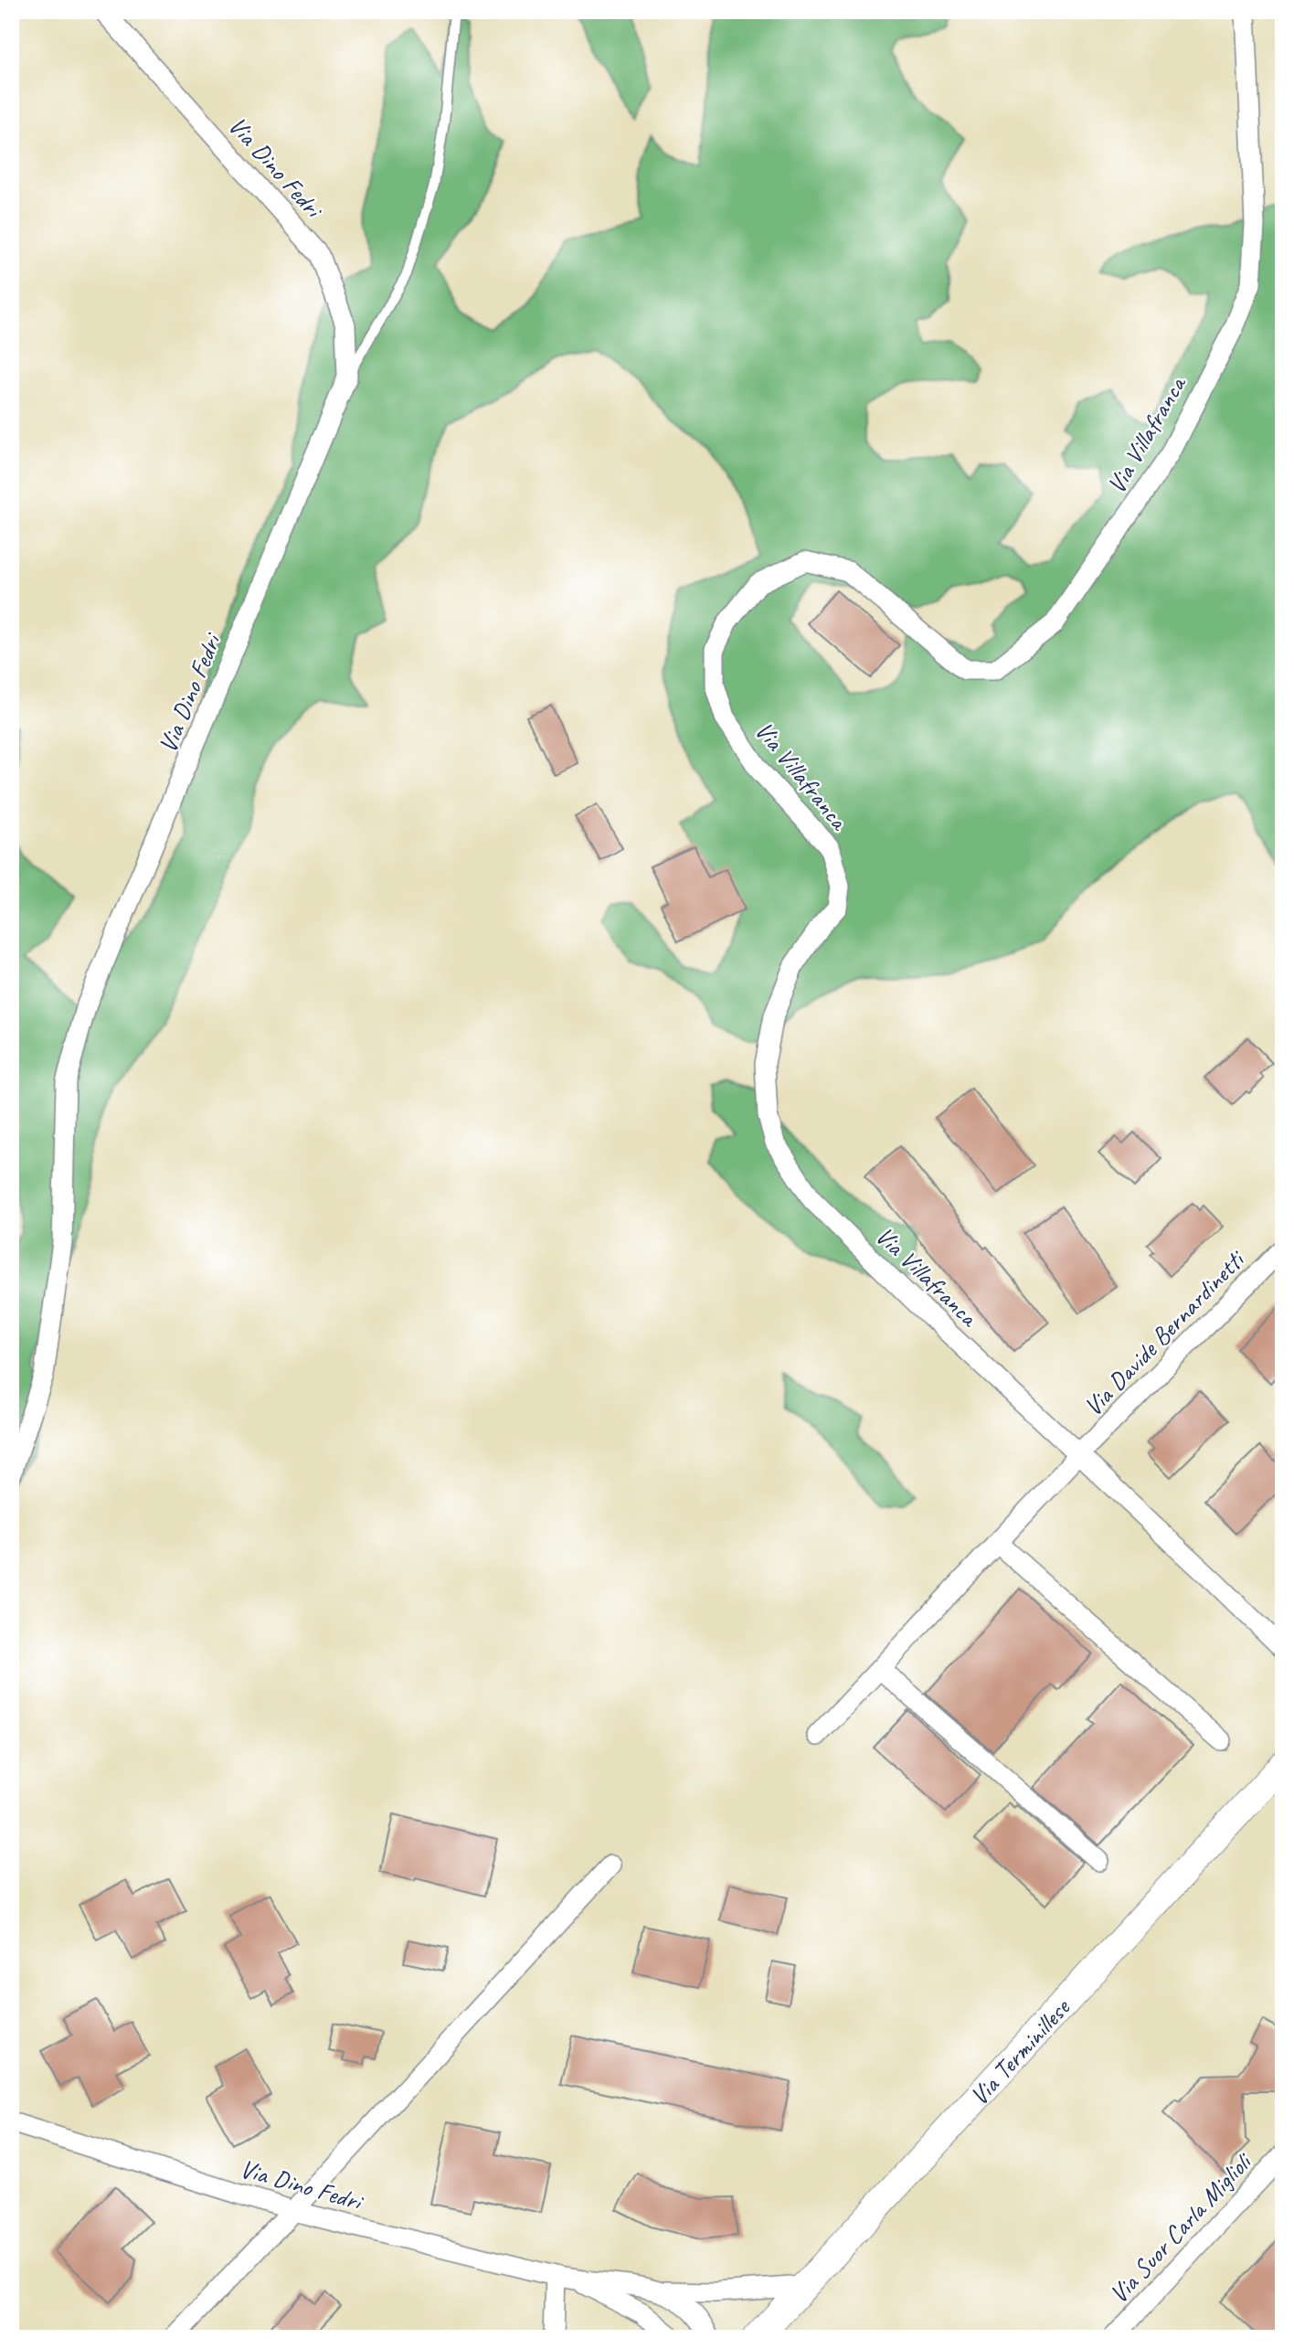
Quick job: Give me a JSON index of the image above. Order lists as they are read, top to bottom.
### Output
{
  "streets": {
    "main road": ["Via Terminillese"],
    "street": [
      "Via Dino Fedri",
      "Via Villafranca",
      "Via Davide Bernardinetti",
      "Via Suor Carla Miglioli"
    ]
  },
  "crossings": [
    ["Via Dino Fedri", "Via Terminillese"],
    ["Via Villafranca", "Via Davide Bernardinetti"]
  ]
}
